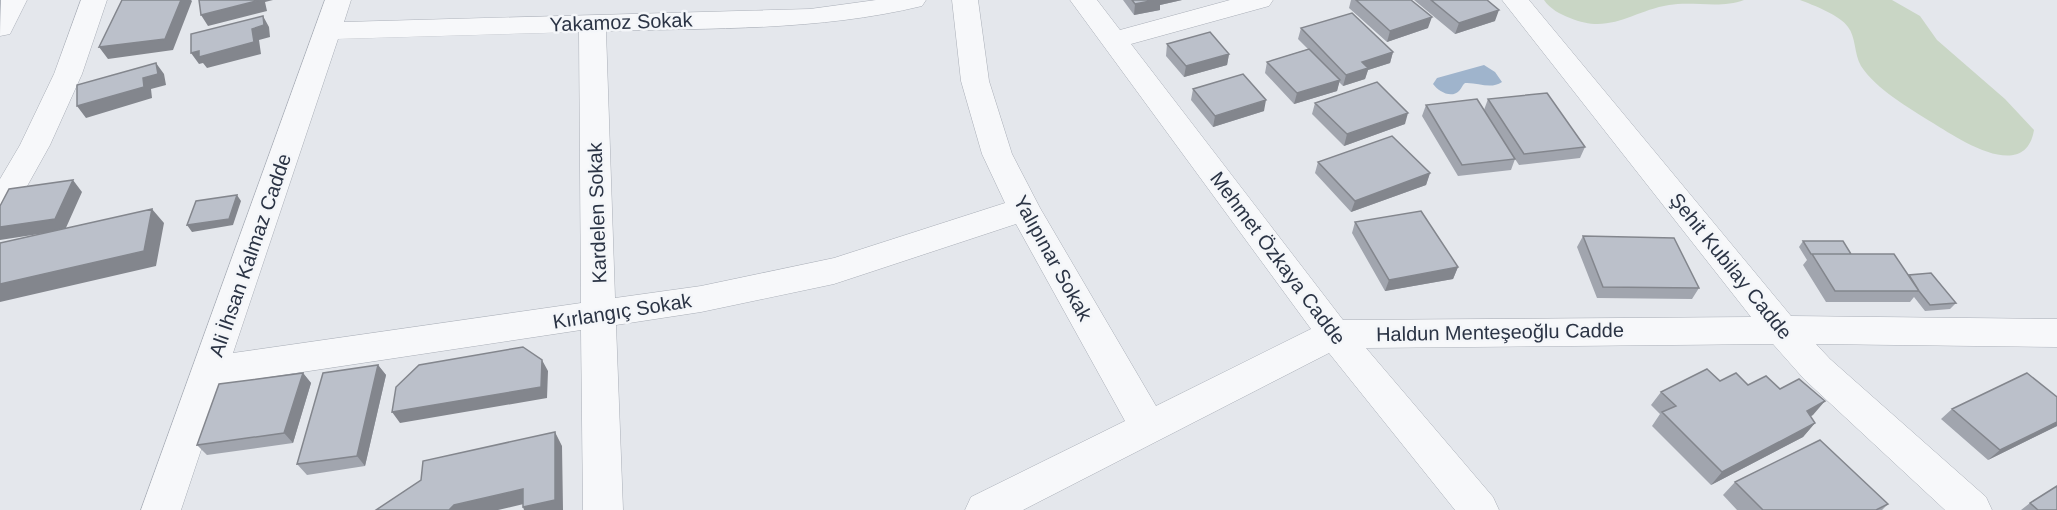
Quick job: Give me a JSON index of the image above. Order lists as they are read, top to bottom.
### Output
{
  "streets": {
    "street": [
      "Yakamoz Sokak",
      "Kardelen Sokak",
      "Ali İhsan Kalmaz Cadde",
      "Yalıpınar Sokak",
      "Mehmet Özkaya Cadde",
      "Şehit Kubilay Cadde",
      "Kırlangıç Sokak",
      "Haldun Menteşeoğlu Cadde"
    ]
  },
  "crossings": [
    ["Yakamoz Sokak", "Kardelen Sokak"],
    ["Yakamoz Sokak", "Ali İhsan Kalmaz Cadde"],
    ["Kardelen Sokak", "Kırlangıç Sokak"],
    ["Ali İhsan Kalmaz Cadde", "Kırlangıç Sokak"],
    ["Yalıpınar Sokak", "Kırlangıç Sokak"],
    ["Yalıpınar Sokak", "Haldun Menteşeoğlu Cadde"],
    ["Mehmet Özkaya Cadde", "Haldun Menteşeoğlu Cadde"],
    ["Şehit Kubilay Cadde", "Haldun Menteşeoğlu Cadde"]
  ]
}
